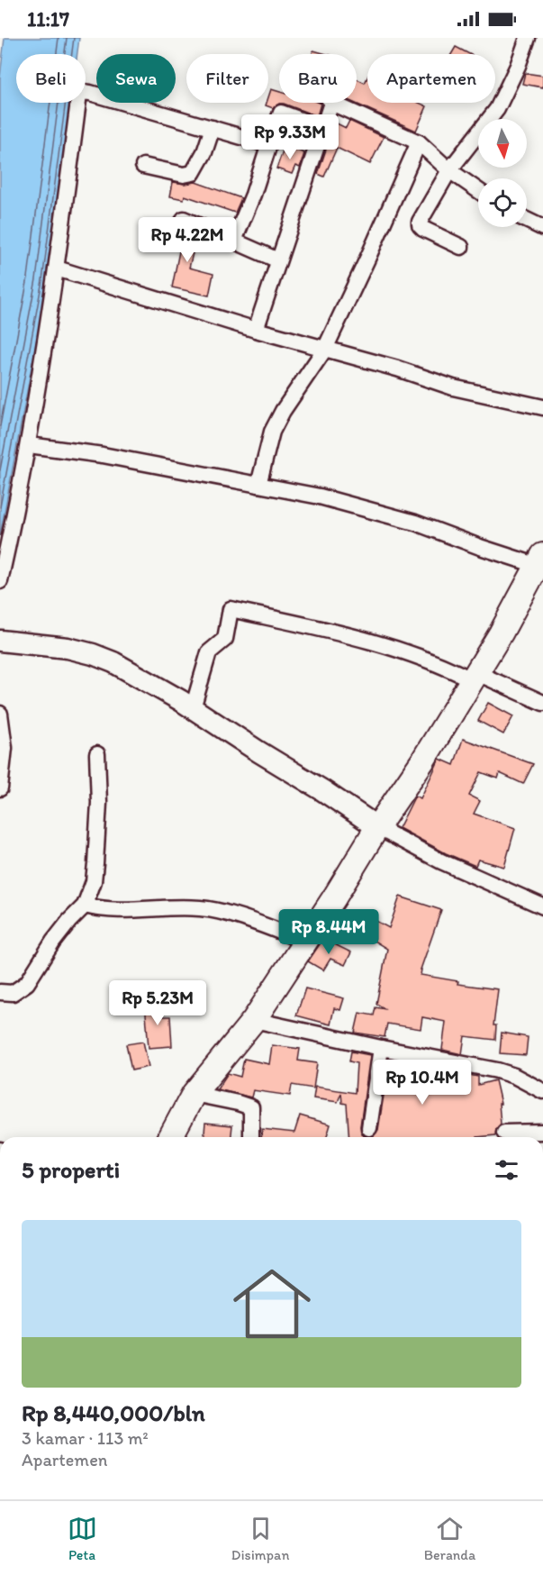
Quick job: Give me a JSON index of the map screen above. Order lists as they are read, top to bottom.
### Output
{
  "north": "bottom",
  "page": {
    "status": "11:17",
    "chip": [
      "Beli",
      "Sewa",
      "Filter",
      "Baru",
      "Apartemen"
    ],
    "price": [
      "Rp 9.33M",
      "Rp 4.22M",
      "Rp 8.44M",
      "Rp 5.23M",
      "Rp 10.4M"
    ],
    "heading": "5 properti",
    "list": [
      {
        "name": "Rp 8,440,000/bln",
        "note": "3 kamar · 113 m² · Apartemen"
      }
    ],
    "tabs": ["Peta", "Disimpan", "Beranda"]
  }
}
